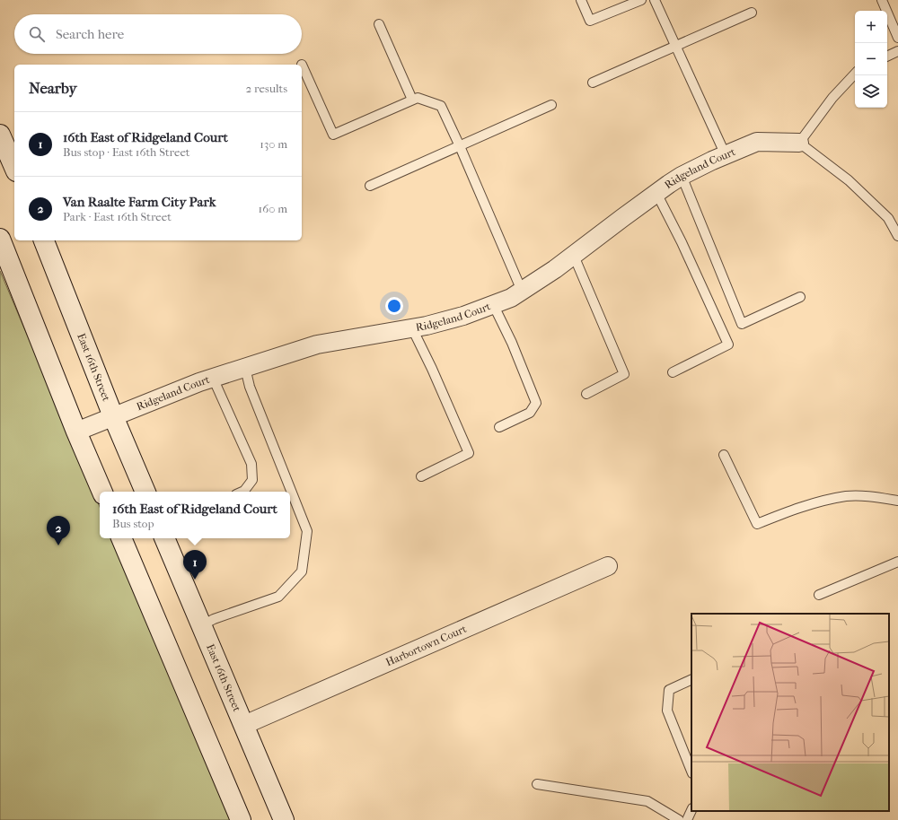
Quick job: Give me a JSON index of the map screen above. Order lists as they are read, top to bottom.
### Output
{
  "streets": {
    "main road": ["East 16th Street"],
    "street": ["Ridgeland Court", "Harbortown Court"]
  },
  "crossings": [
    ["Ridgeland Court", "East 16th Street"],
    ["East 16th Street", "Harbortown Court"]
  ],
  "page": {
    "map_buttons": ["+", "−"],
    "search": "Search here",
    "heading": ["Nearby", "2 results"],
    "list": [
      {
        "mark": "1",
        "name": "16th East of Ridgeland Court",
        "note": "Bus stop · East 16th Street",
        "value": "130 m"
      },
      {
        "mark": "2",
        "name": "Van Raalte Farm City Park",
        "note": "Park · East 16th Street",
        "value": "160 m"
      }
    ],
    "popup": ["16th East of Ridgeland Court", "Bus stop"],
    "pins": ["2", "1"]
  }
}
